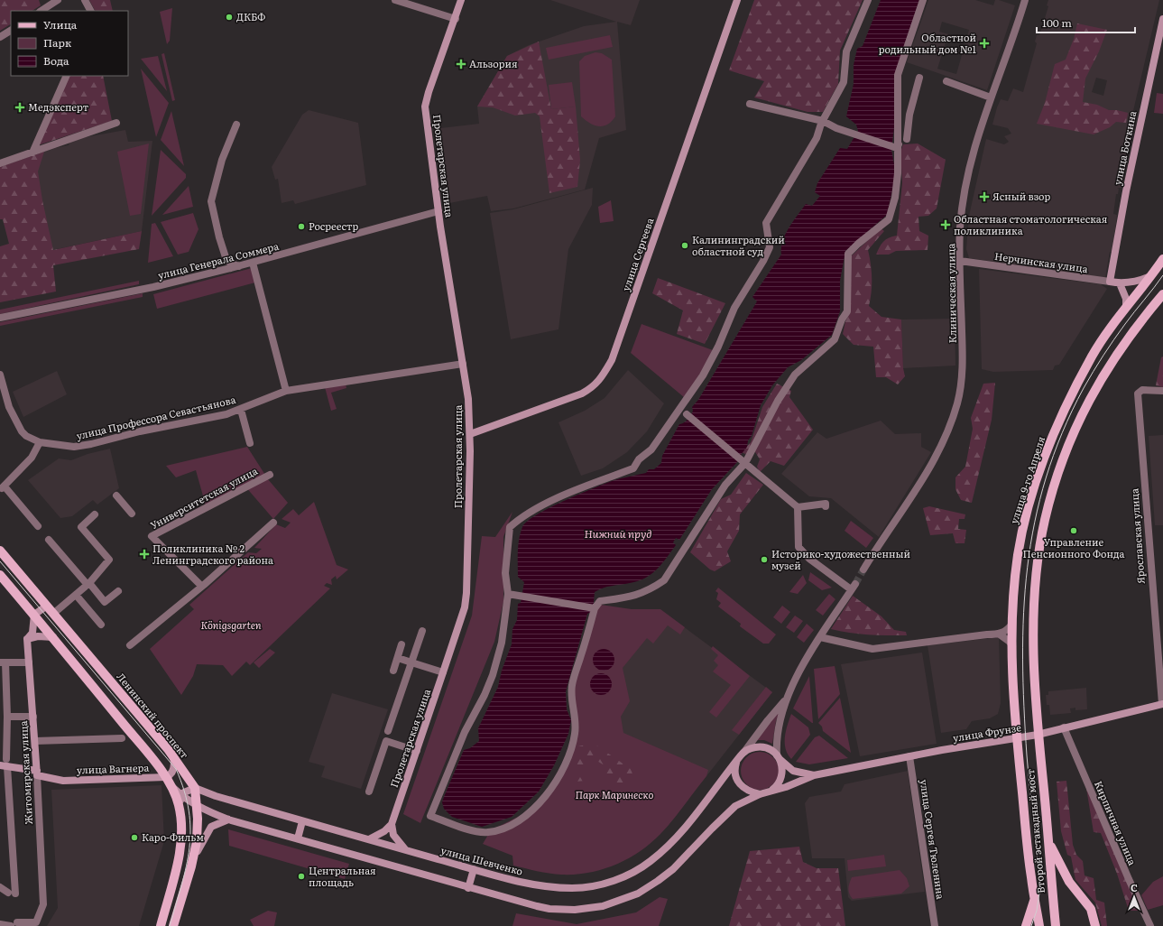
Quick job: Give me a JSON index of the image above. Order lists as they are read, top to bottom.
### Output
{
  "streets": {
    "main road": [
      "улица Боткина",
      "Пролетарская улица",
      "улица Сергеева",
      "Нерчинская улица",
      "улица 9-го Апреля",
      "Ленинский проспект",
      "улица Фрунзе",
      "улица Вагнера",
      "Житомирская улица",
      "Второй эстакадный мост",
      "улица Шевченко"
    ],
    "street": [
      "улица Генерала Соммера",
      "Клиническая улица",
      "улица Профессора Севастьянова",
      "Университетская улица",
      "Ярославская улица",
      "Кирпичная улица",
      "улица Сергея Тюленина"
    ]
  },
  "crossings": [
    ["улица Боткина", "Нерчинская улица"],
    ["Пролетарская улица", "улица Сергеева"],
    ["Пролетарская улица", "улица Генерала Соммера"],
    ["Пролетарская улица", "улица Профессора Севастьянова"],
    ["Нерчинская улица", "Клиническая улица"],
    ["Нерчинская улица", "улица 9-го Апреля"],
    ["улица 9-го Апреля", "улица Фрунзе"],
    ["улица 9-го Апреля", "Второй эстакадный мост"],
    ["Ярославская улица", "улица Фрунзе"],
    ["Ленинский проспект", "улица Шевченко"],
    ["улица Фрунзе", "Кирпичная улица"],
    ["улица Фрунзе", "Второй эстакадный мост"],
    ["улица Фрунзе", "улица Сергея Тюленина"],
    ["улица Фрунзе", "улица Шевченко"],
    ["улица Вагнера", "Житомирская улица"]
  ],
  "water": ["Нижний пруд"],
  "parks": ["Königsgarten", "Парк Маринеско"],
  "places": {
    "other": [
      "ДКБФ",
      "Росрeeстр",
      "Калининградский областной суд",
      "Управление Пенсионного Фонда",
      "Историко-художественный музей",
      "Каро-Фильм",
      "Центральная площадь"
    ],
    "health": [
      "Областной родильный дом №1",
      "Альзория",
      "Медэксперт",
      "Ясный взор",
      "Областная стоматологическая поликлиника",
      "Поликлиника № 2 Ленинградского района"
    ]
  },
  "legend": ["Улица", "Парк", "Вода"],
  "scale_bar": "100 m",
  "north": "top"
}
